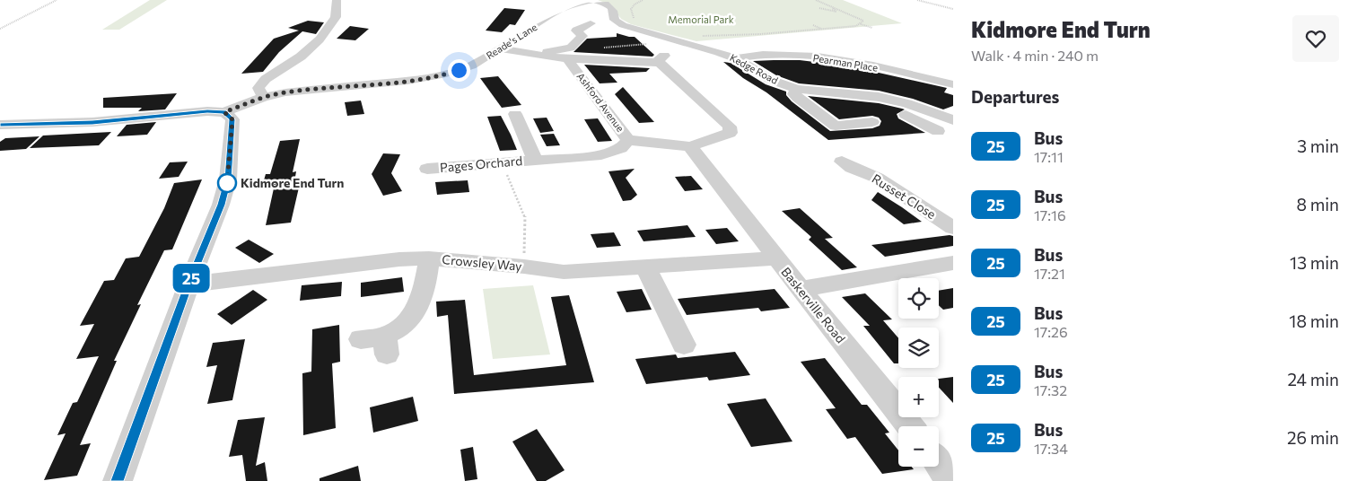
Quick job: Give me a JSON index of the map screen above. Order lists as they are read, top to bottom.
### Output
{
  "streets": {
    "street": [
      "Reade's Lane",
      "Pearman Place",
      "Kedge Road",
      "Ashford Avenue",
      "Pages Orchard",
      "Russet Close",
      "Crowsley Way",
      "Baskerville Road"
    ]
  },
  "crossings": [
    ["Reade's Lane", "Ashford Avenue"],
    ["Pearman Place", "Kedge Road"],
    ["Ashford Avenue", "Pages Orchard"],
    ["Ashford Avenue", "Baskerville Road"],
    ["Crowsley Way", "Baskerville Road"]
  ],
  "parks": ["Memorial Park"],
  "places": ["Kidmore End Turn"],
  "lines": ["bus line 25"],
  "page": {
    "on_map": "25",
    "heading": [
      ["Kidmore End Turn", "Walk · 4 min · 240 m"],
      "Departures"
    ],
    "list": [
      {
        "mark": "25",
        "name": "Bus",
        "note": "17:11",
        "value": "3 min"
      },
      {
        "mark": "25",
        "name": "Bus",
        "note": "17:16",
        "value": "8 min"
      },
      {
        "mark": "25",
        "name": "Bus",
        "note": "17:21",
        "value": "13 min"
      },
      {
        "mark": "25",
        "name": "Bus",
        "note": "17:26",
        "value": "18 min"
      },
      {
        "mark": "25",
        "name": "Bus",
        "note": "17:32",
        "value": "24 min"
      },
      {
        "mark": "25",
        "name": "Bus",
        "note": "17:34",
        "value": "26 min"
      }
    ],
    "map_buttons": ["+", "−"]
  }
}
